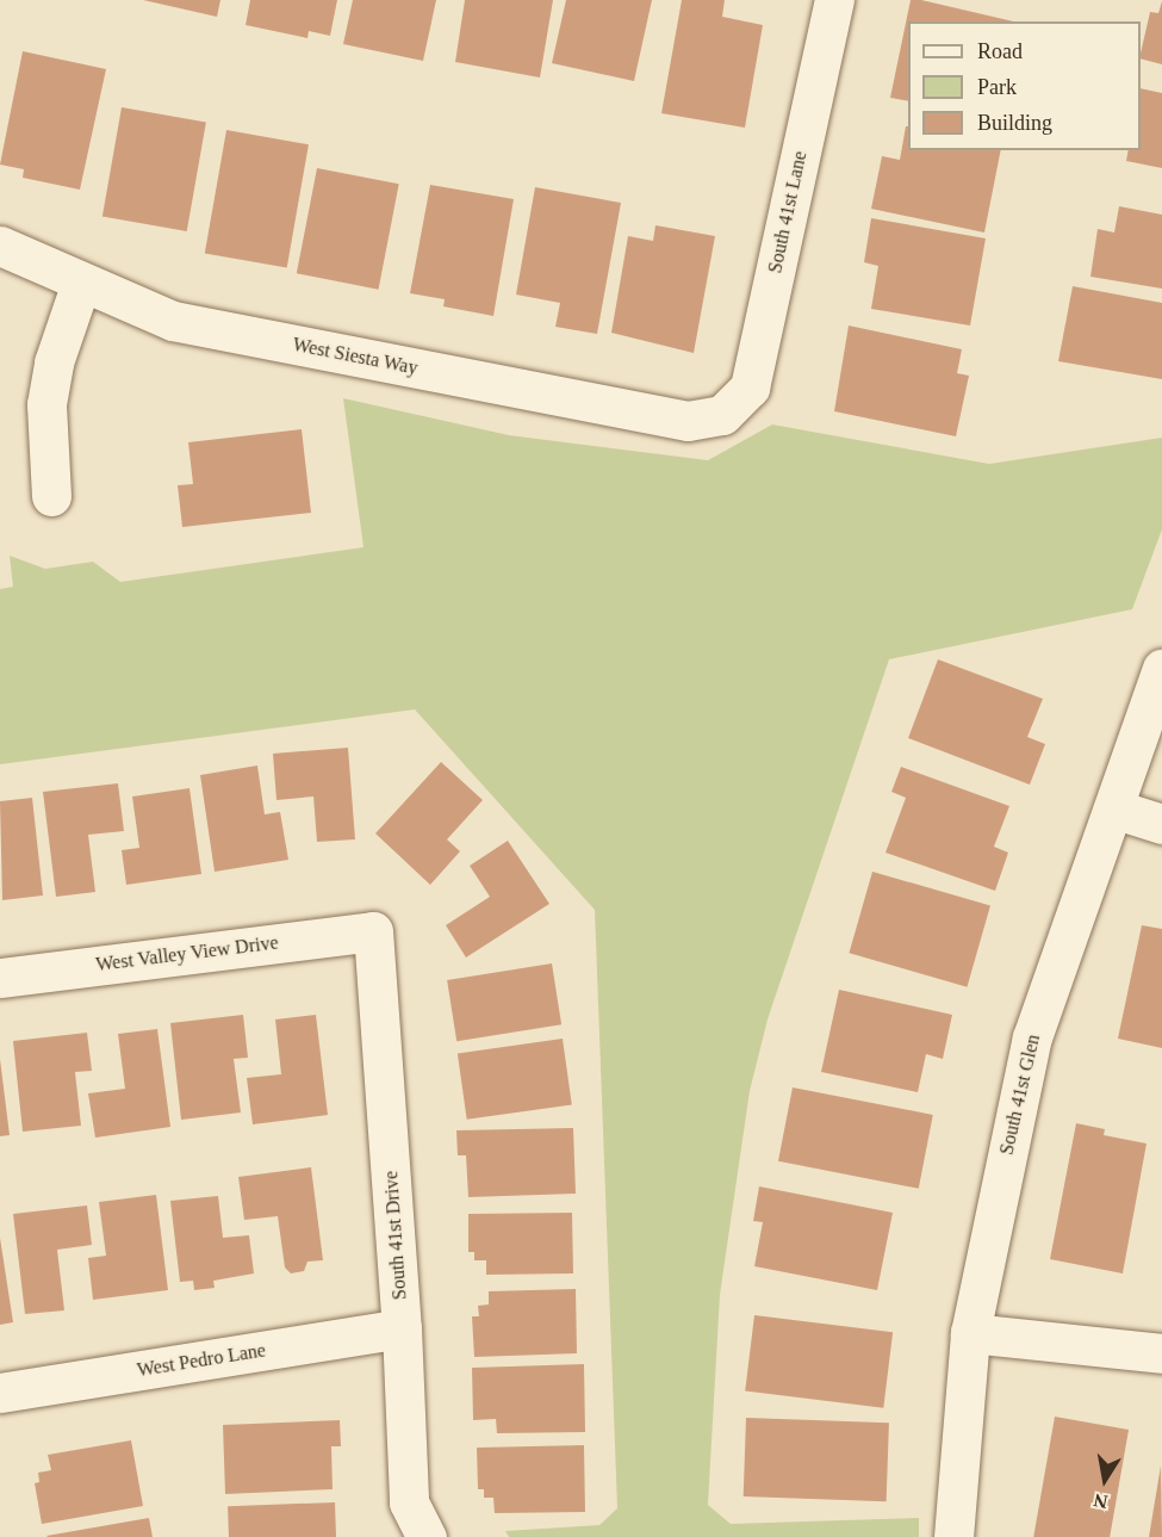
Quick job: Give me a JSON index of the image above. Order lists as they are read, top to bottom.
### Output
{
  "streets": {
    "street": [
      "South 41st Lane",
      "West Siesta Way",
      "West Valley View Drive",
      "South 41st Glen",
      "South 41st Drive",
      "West Pedro Lane"
    ]
  },
  "crossings": [
    ["South 41st Lane", "West Siesta Way"],
    ["West Valley View Drive", "South 41st Drive"],
    ["South 41st Drive", "West Pedro Lane"]
  ],
  "legend": ["Road", "Park", "Building"],
  "north": "bottom"
}
